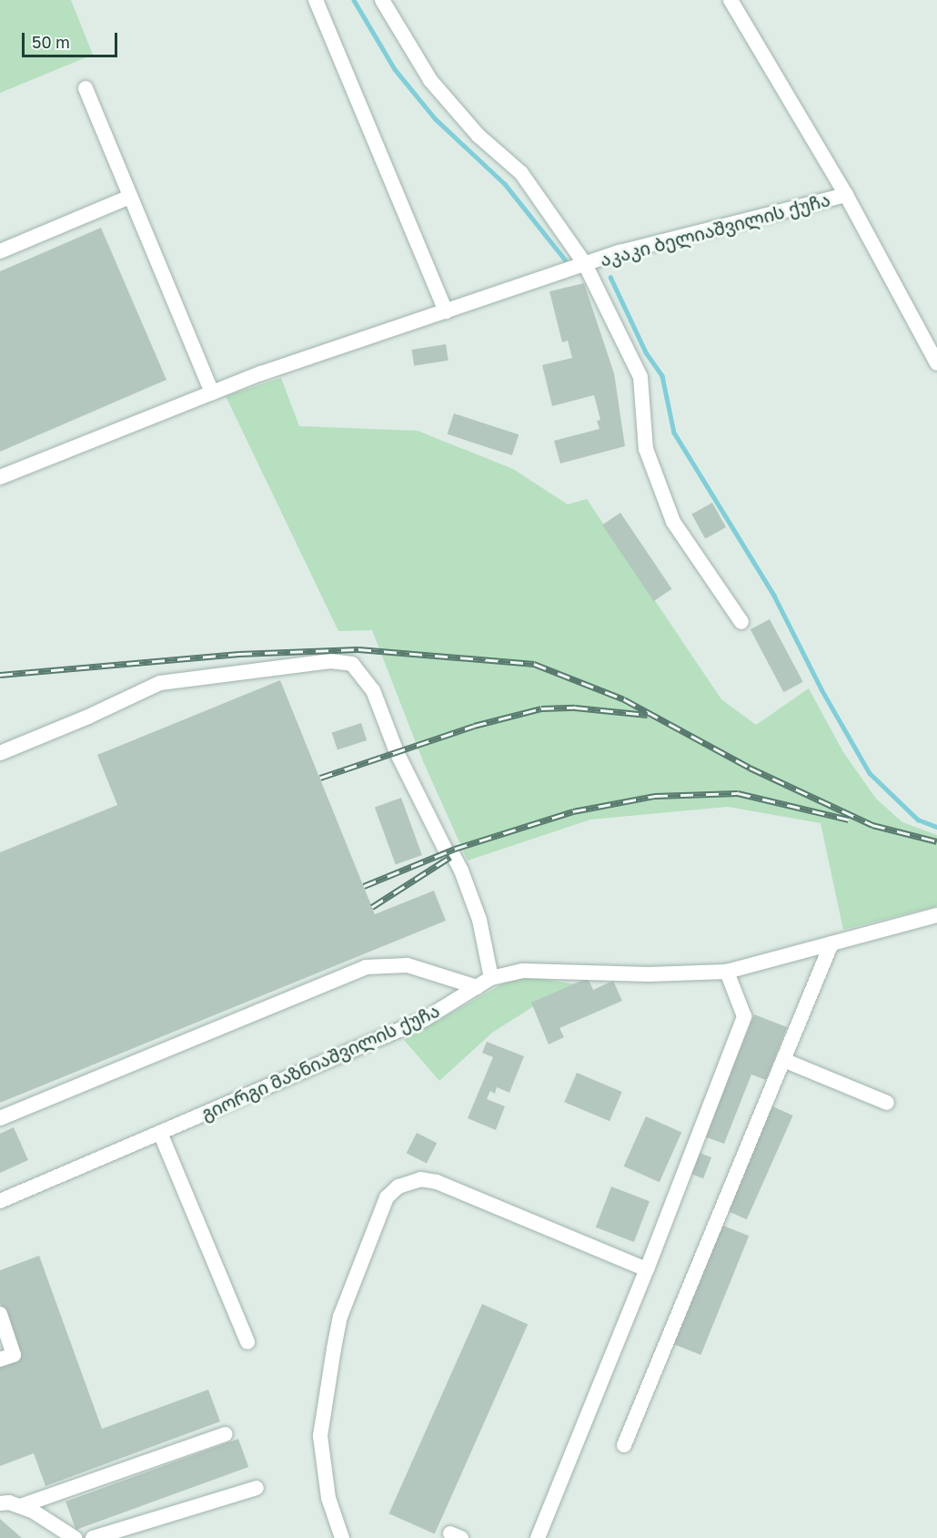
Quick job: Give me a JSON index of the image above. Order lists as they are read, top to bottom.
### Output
{
  "streets": {
    "street": ["აკაკი ბელიაშვილის ქუჩა", "გიორგი მაზნიაშვილის ქუჩა"]
  },
  "scale_bar": "50 m"
}
